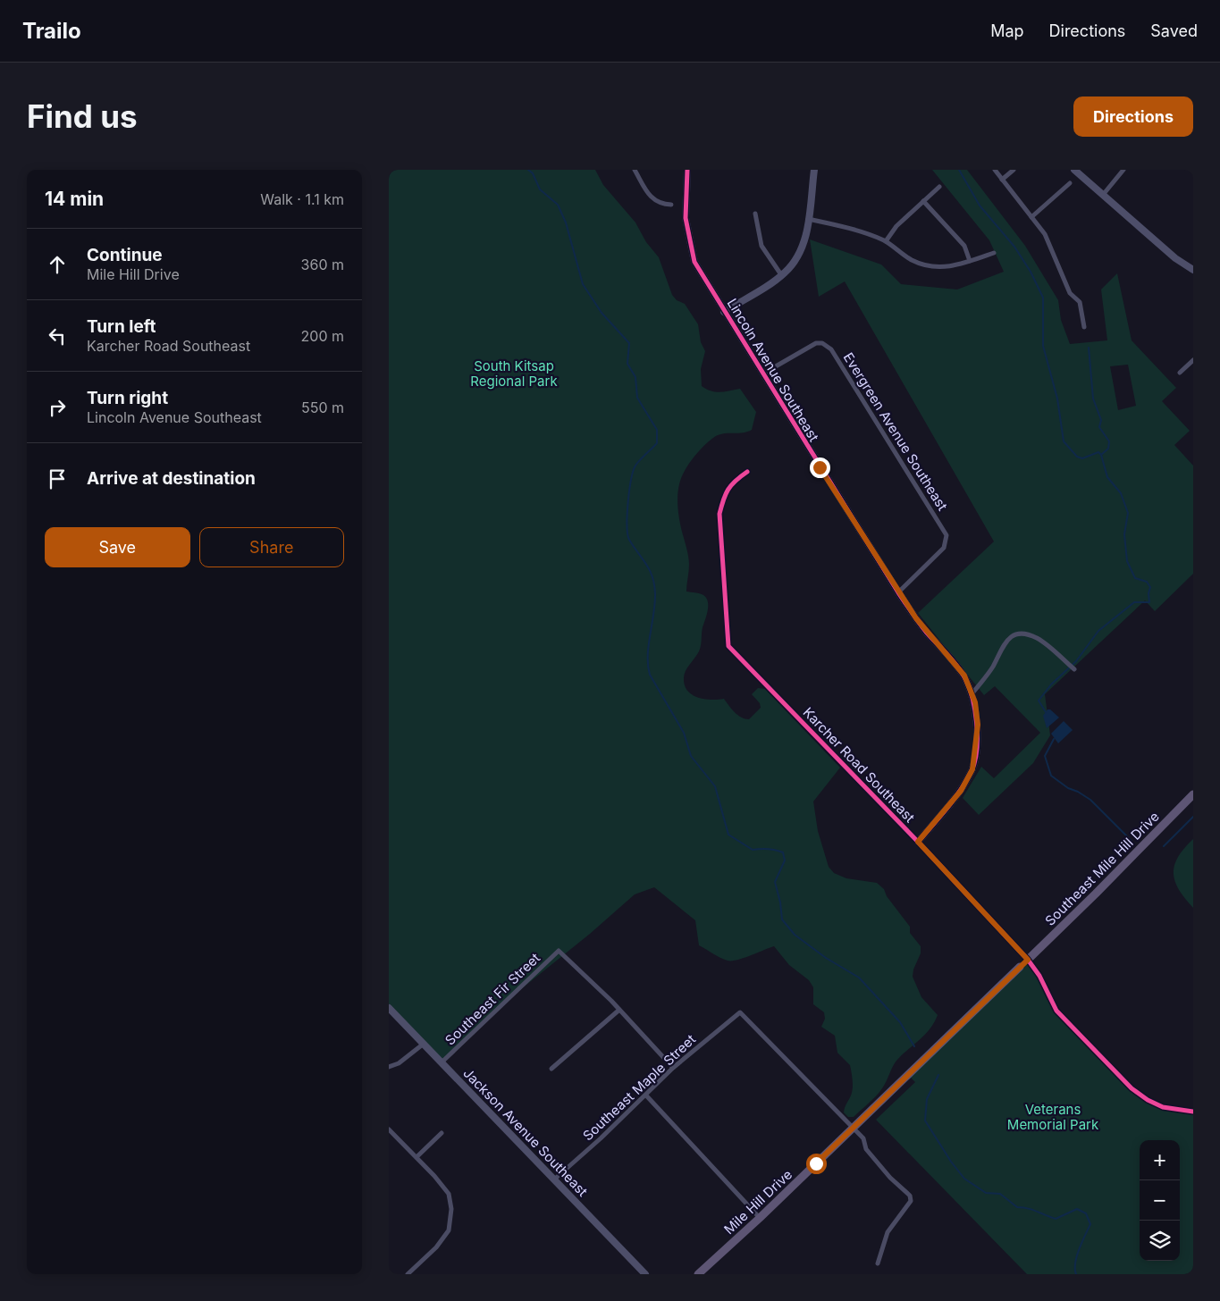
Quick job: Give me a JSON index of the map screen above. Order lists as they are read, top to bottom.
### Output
{
  "streets": {
    "main road": ["Southeast Mile Hill Drive", "Mile Hill Drive"],
    "street": [
      "Lincoln Avenue Southeast",
      "Evergreen Avenue Southeast",
      "Karcher Road Southeast",
      "Southeast Fir Street",
      "Southeast Maple Street",
      "Jackson Avenue Southeast"
    ]
  },
  "crossings": [
    ["Lincoln Avenue Southeast", "Evergreen Avenue Southeast"],
    ["Lincoln Avenue Southeast", "Karcher Road Southeast"],
    ["Karcher Road Southeast", "Southeast Mile Hill Drive"],
    ["Karcher Road Southeast", "Mile Hill Drive"],
    ["Southeast Mile Hill Drive", "Mile Hill Drive"],
    ["Southeast Fir Street", "Jackson Avenue Southeast"],
    ["Southeast Maple Street", "Jackson Avenue Southeast"],
    ["Southeast Maple Street", "Mile Hill Drive"]
  ],
  "parks": ["South Kitsap Regional Park", "Veterans Memorial Park"],
  "page": {
    "header": "Trailo",
    "nav": ["Map", "Directions", "Saved"],
    "buttons": [
      "Directions",
      ["Save", "Share"]
    ],
    "title": "Find us",
    "heading": ["14 min", "Walk · 1.1 km"],
    "list": [
      ["Continue", "Mile Hill Drive", "360 m"],
      ["Turn left", "Karcher Road Southeast", "200 m"],
      ["Turn right", "Lincoln Avenue Southeast", "550 m"],
      "Arrive at destination"
    ],
    "map_buttons": ["+", "−"]
  }
}
